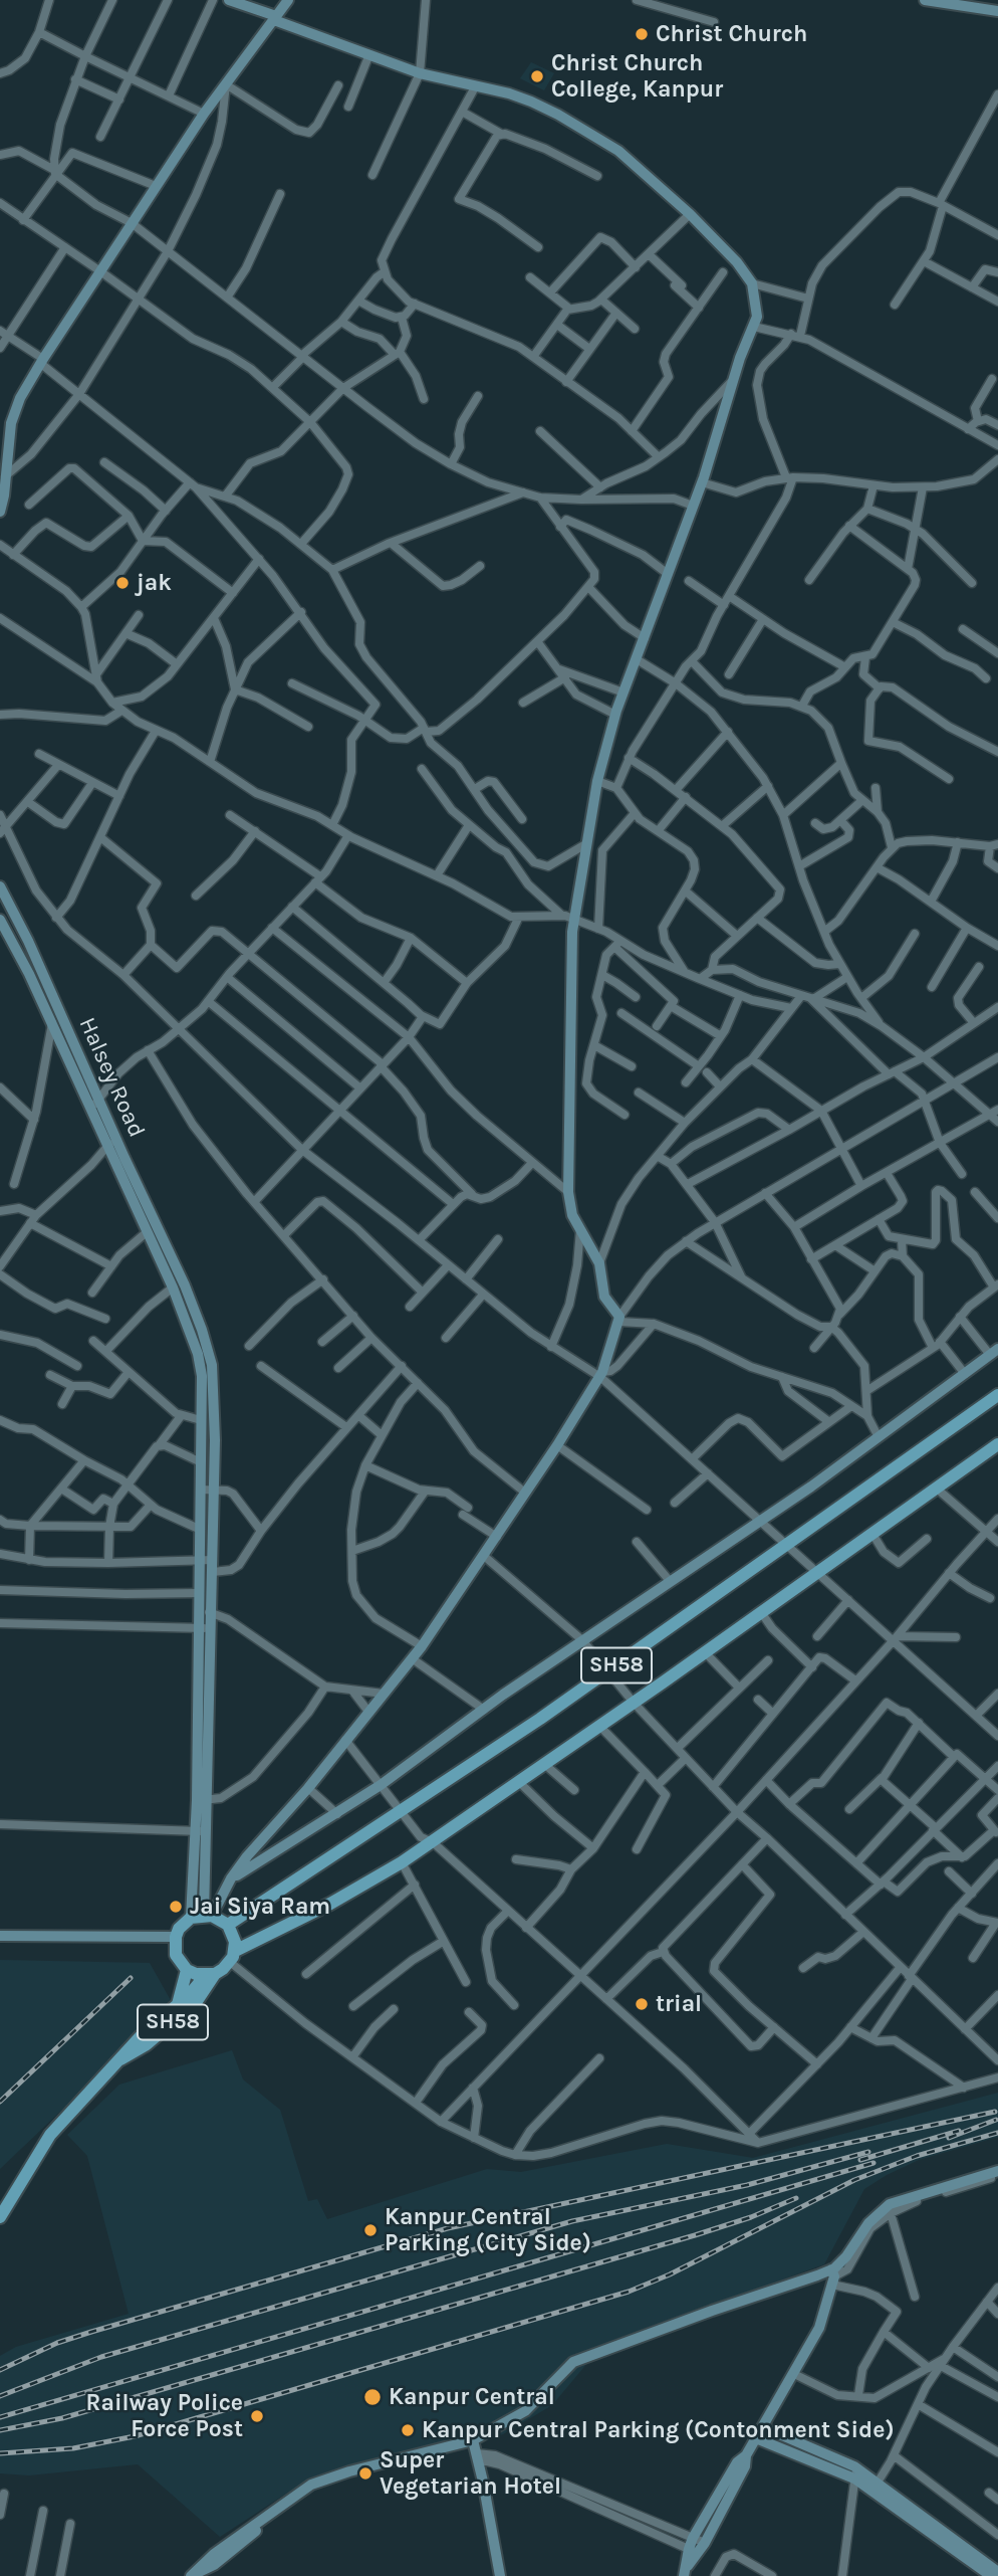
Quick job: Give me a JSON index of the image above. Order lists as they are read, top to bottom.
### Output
{
  "streets": {
    "main road": ["SH58"],
    "street": ["Halsey Road"]
  },
  "places": [
    "Christ Church",
    "Christ Church College, Kanpur",
    "jak",
    "Jai Siya Ram",
    "trial",
    "Kanpur Central Parking (City Side)",
    "Kanpur Central",
    "Railway Police Force Post",
    "Kanpur Central Parking (Contonment Side)",
    "Super Vegetarian Hotel"
  ]
}
